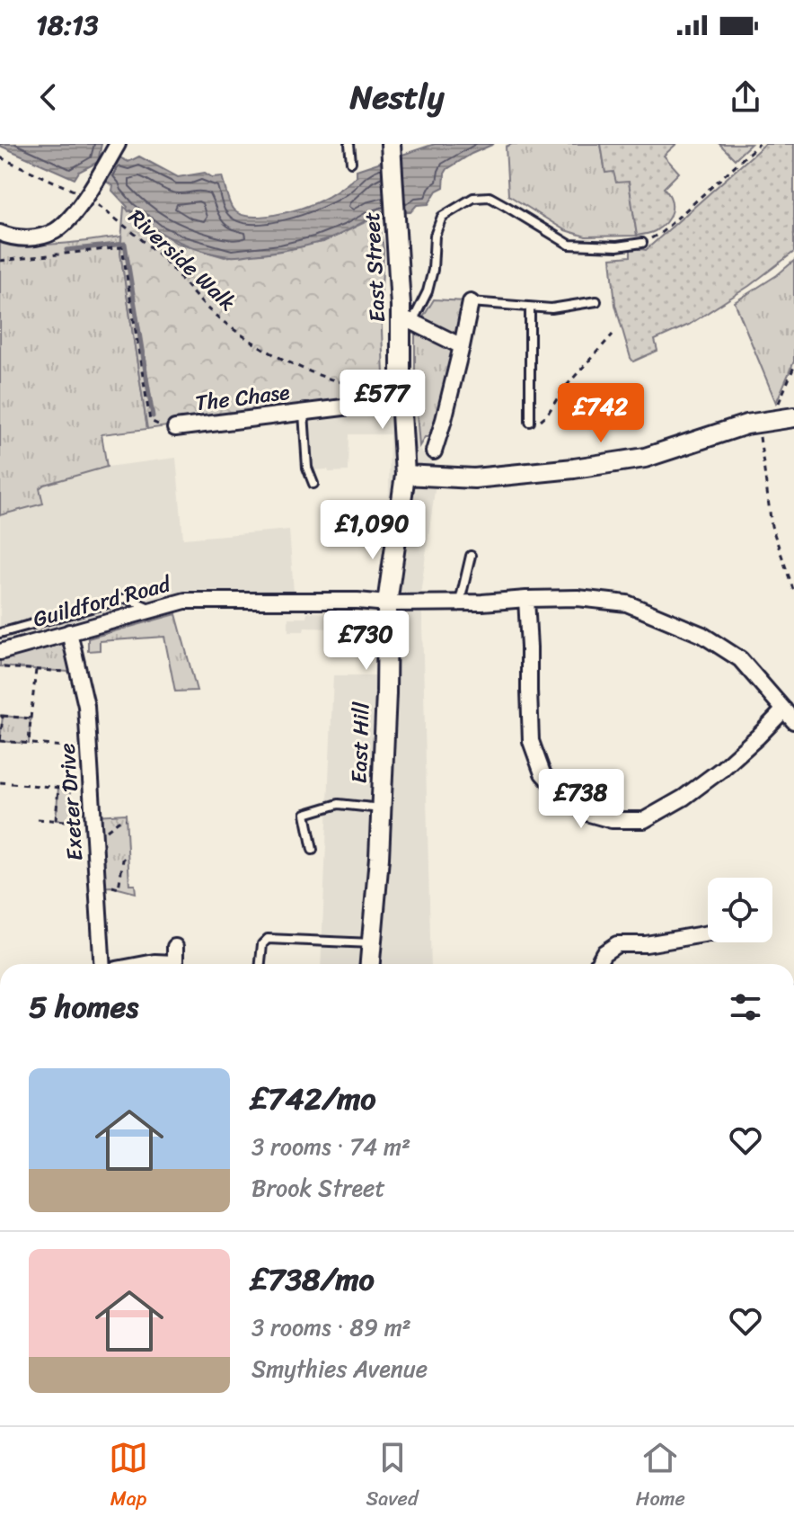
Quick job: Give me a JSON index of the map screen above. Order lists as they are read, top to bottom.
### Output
{
  "streets": {
    "street": [
      "East Street",
      "The Chase",
      "Guildford Road",
      "East Hill",
      "Exeter Drive"
    ],
    "path": ["Riverside Walk"]
  },
  "crossings": [
    ["East Street", "The Chase"],
    ["East Street", "East Hill"],
    ["Guildford Road", "East Hill"],
    ["Guildford Road", "Exeter Drive"]
  ],
  "page": {
    "status": "18:13",
    "header": "Nestly",
    "price": [
      "£577",
      "£742",
      "£1,090",
      "£730",
      "£738"
    ],
    "heading": "5 homes",
    "list": [
      {
        "name": "£742/mo",
        "note": "3 rooms · 74 m² · Brook Street"
      },
      {
        "name": "£738/mo",
        "note": "3 rooms · 89 m² · Smythies Avenue"
      }
    ],
    "tabs": ["Map", "Saved", "Home"]
  }
}
